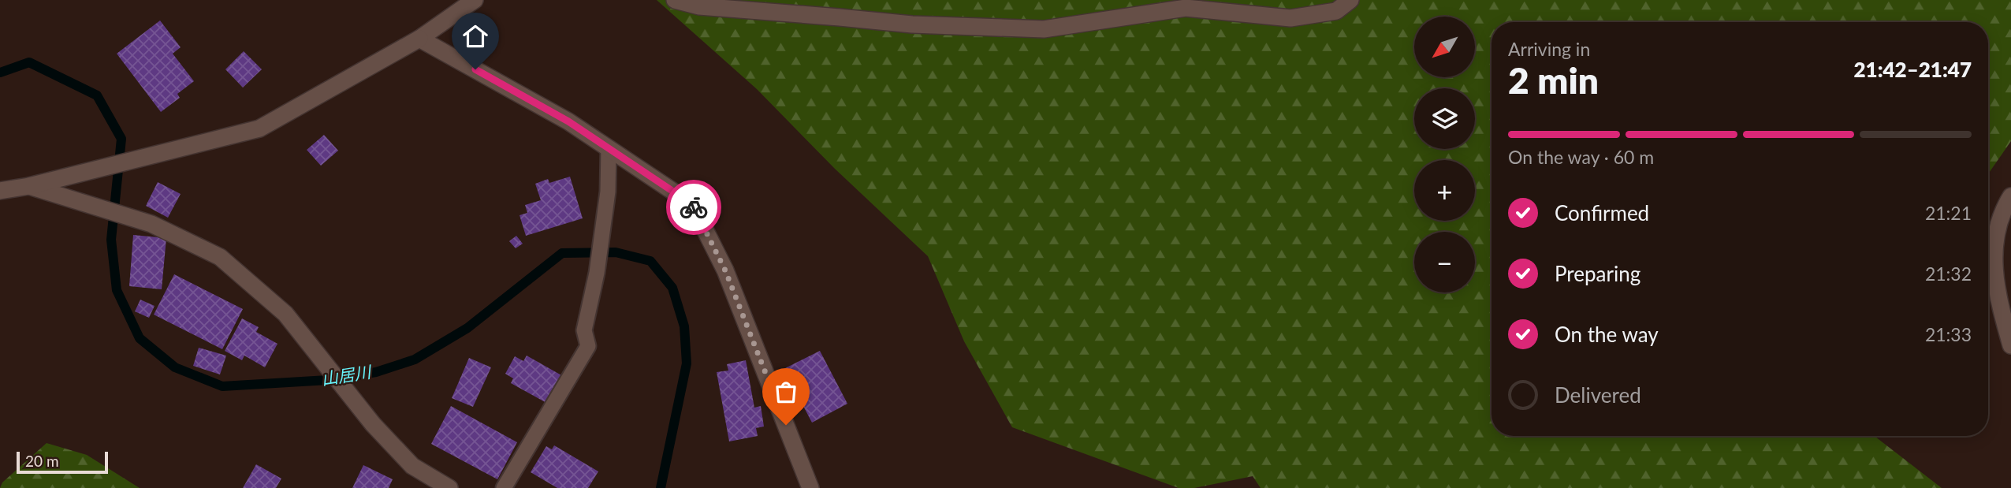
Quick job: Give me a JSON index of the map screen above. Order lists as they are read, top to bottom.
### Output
{
  "water": ["山居川"],
  "scale_bar": "20 m",
  "north": "bottom left",
  "page": {
    "map_buttons": ["+", "−"],
    "heading": ["2 min", "Arriving in", "21:42–21:47"],
    "bar": "On the way · 60 m",
    "list": [
      ["Confirmed", "21:21"],
      ["Preparing", "21:32"],
      ["On the way", "21:33"],
      "Delivered"
    ],
    "scale": "20 m"
  }
}
